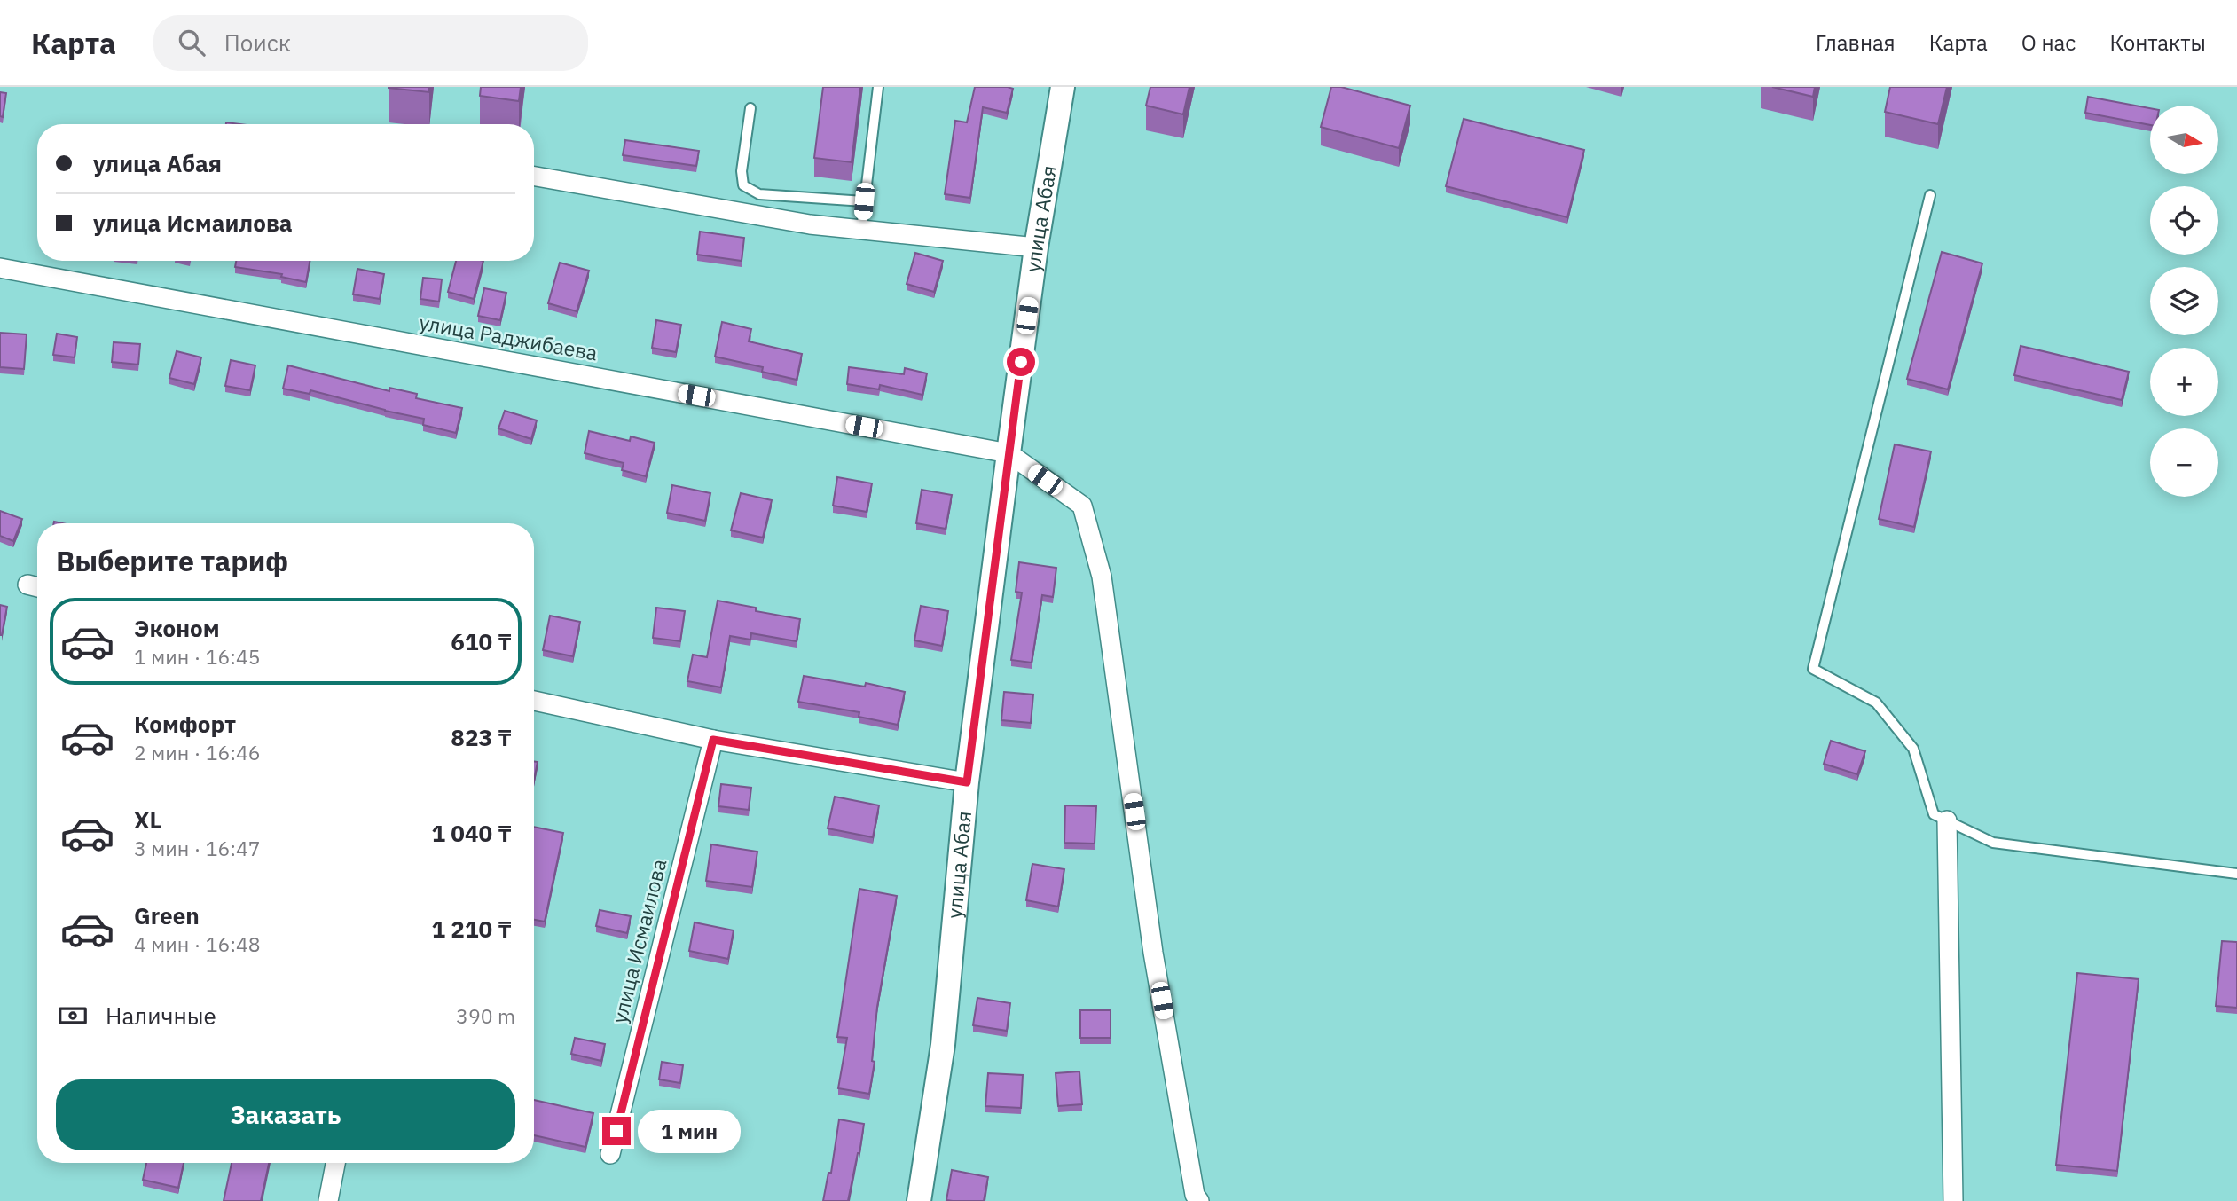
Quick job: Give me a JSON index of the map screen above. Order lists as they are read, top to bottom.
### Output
{
  "streets": {
    "street": ["улица Абая", "улица Раджибаева", "улица Исмаилова"]
  },
  "crossings": [
    ["улица Абая", "улица Раджибаева"]
  ],
  "north": "right",
  "page": {
    "header": "Карта",
    "search": "Поиск",
    "nav": [
      "Главная",
      "Карта",
      "О нас",
      "Контакты"
    ],
    "map_buttons": ["+", "−"],
    "banner": ["улица Абая", "улица Исмаилова"],
    "heading": "Выберите тариф",
    "list": [
      {
        "name": "Эконом",
        "note": "1 мин · 16:45",
        "value": "610 ₸"
      },
      {
        "name": "Комфорт",
        "note": "2 мин · 16:46",
        "value": "823 ₸"
      },
      {
        "name": "XL",
        "note": "3 мин · 16:47",
        "value": "1 040 ₸"
      },
      {
        "name": "Green",
        "note": "4 мин · 16:48",
        "value": "1 210 ₸"
      }
    ],
    "pay": ["Наличные", "390 m"],
    "buttons": "Заказать",
    "bubble": "1 мин"
  }
}
